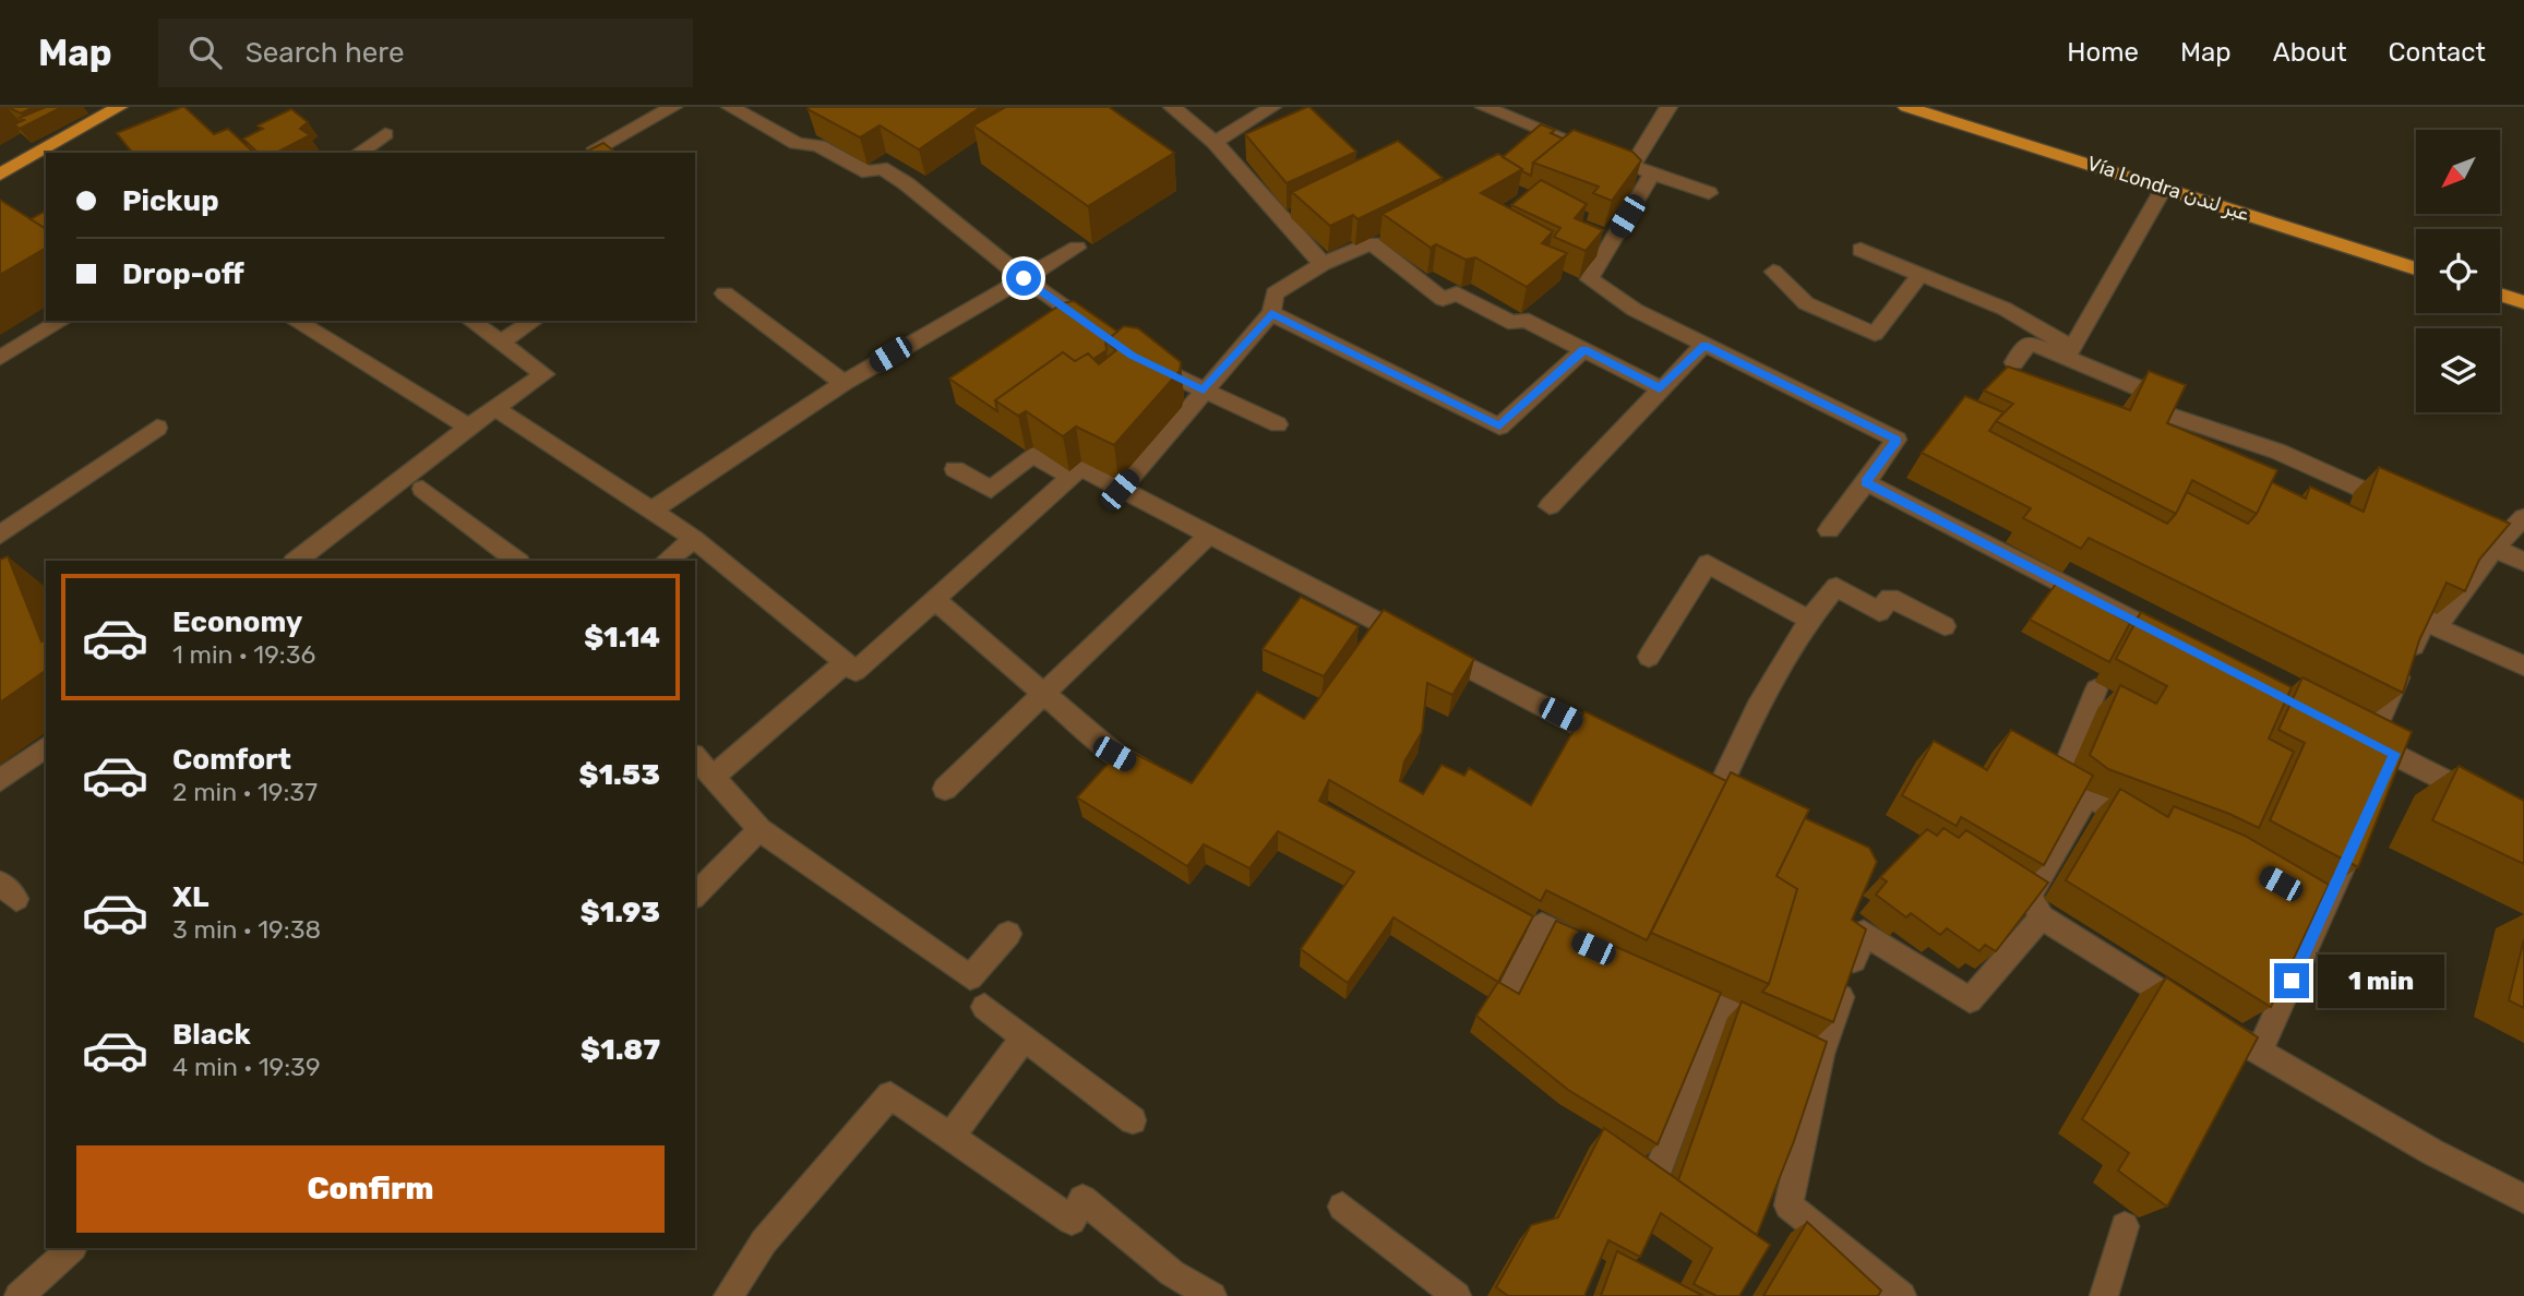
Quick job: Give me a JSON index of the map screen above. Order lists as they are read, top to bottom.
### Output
{
  "streets": {
    "main road": ["Vía Londra عبر لندن"]
  },
  "north": "bottom left",
  "page": {
    "header": "Map",
    "search": "Search here",
    "nav": [
      "Home",
      "Map",
      "About",
      "Contact"
    ],
    "banner": ["Pickup", "Drop-off"],
    "list": [
      {
        "name": "Economy",
        "note": "1 min · 19:36",
        "value": "$1.14"
      },
      {
        "name": "Comfort",
        "note": "2 min · 19:37",
        "value": "$1.53"
      },
      {
        "name": "XL",
        "note": "3 min · 19:38",
        "value": "$1.93"
      },
      {
        "name": "Black",
        "note": "4 min · 19:39",
        "value": "$1.87"
      }
    ],
    "bubble": "1 min",
    "buttons": "Confirm"
  }
}
